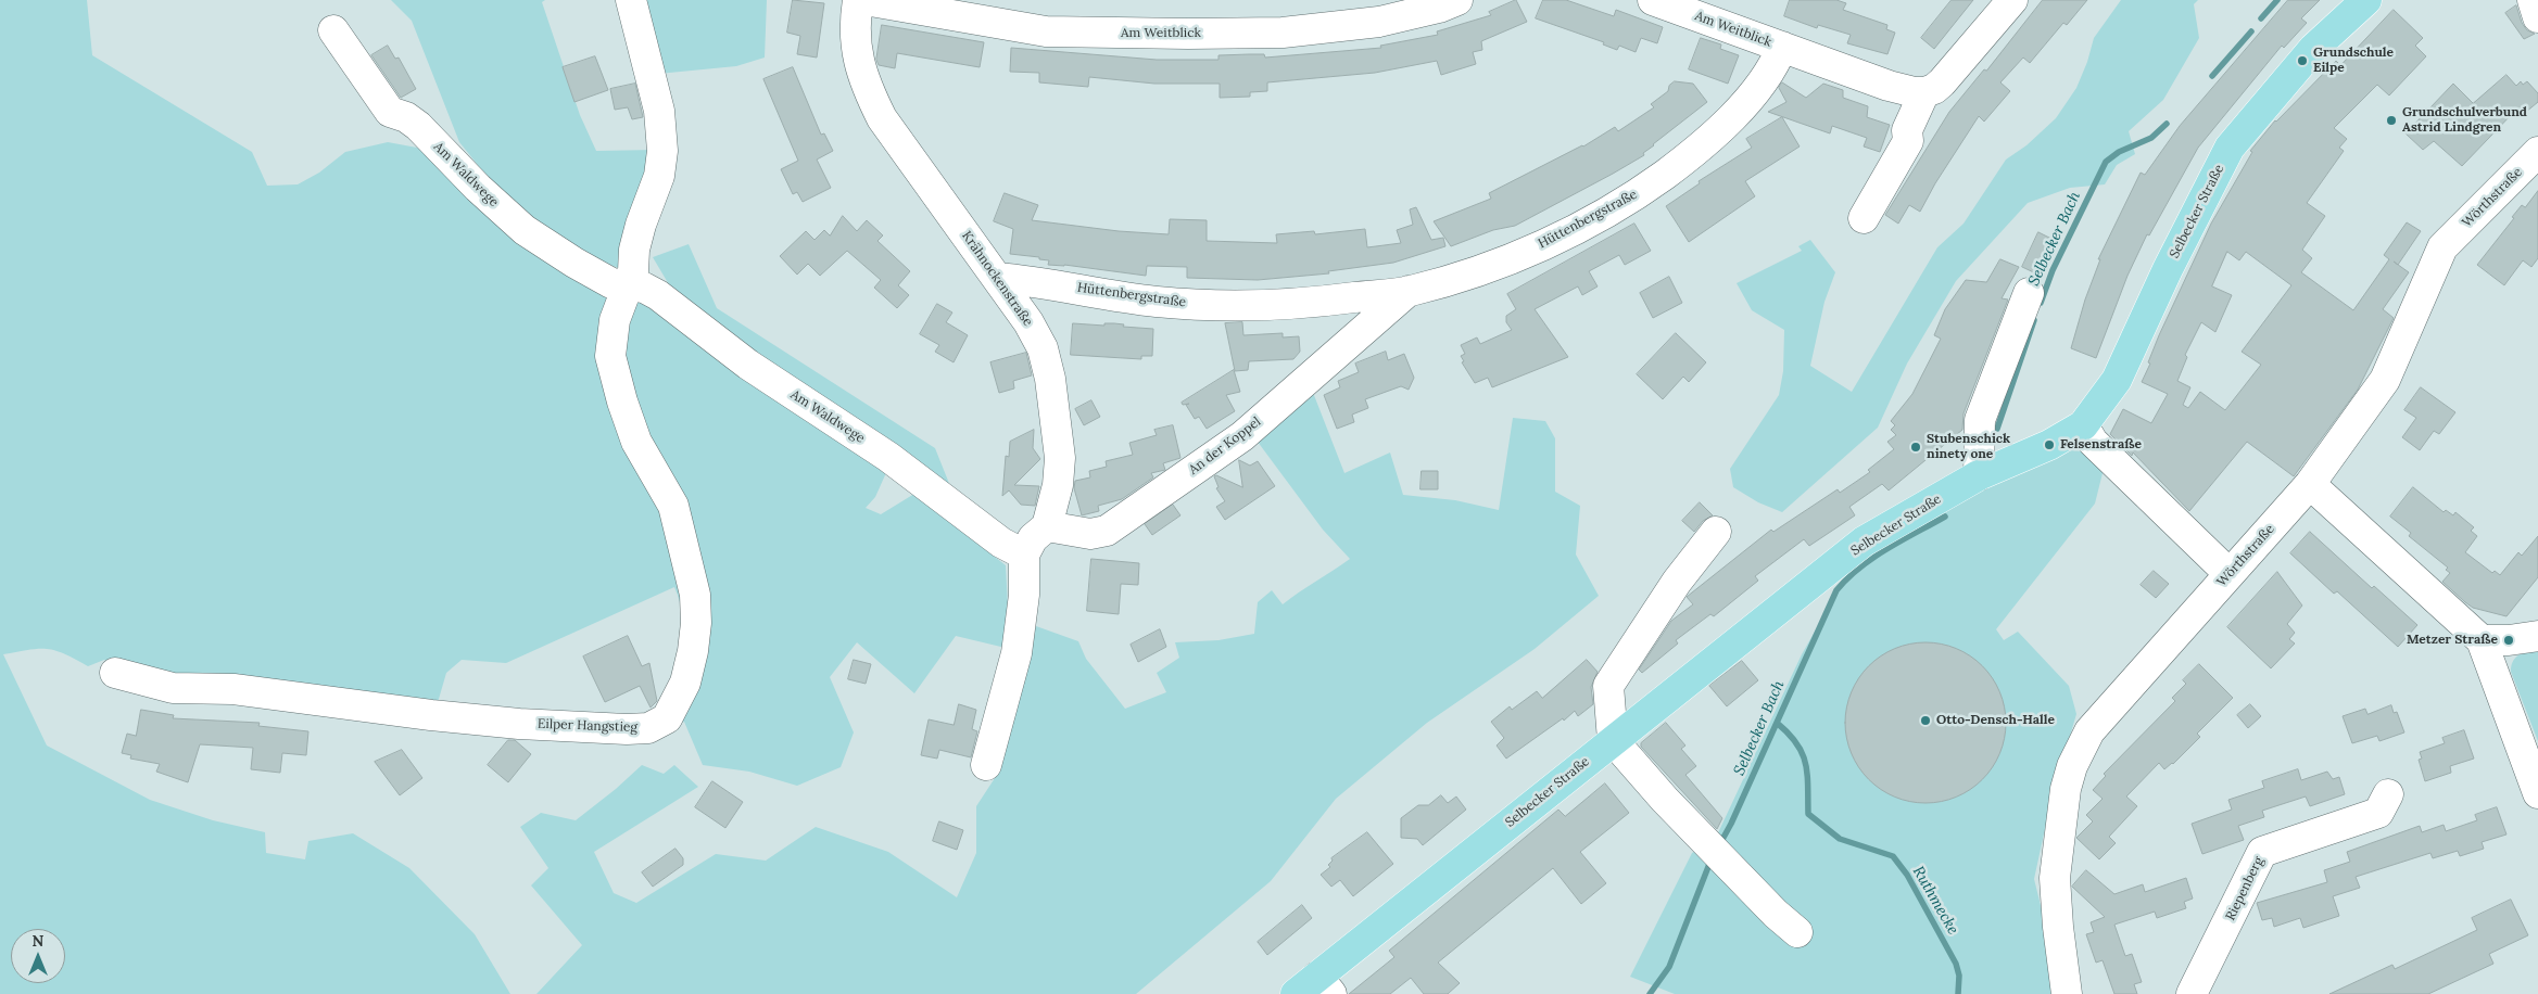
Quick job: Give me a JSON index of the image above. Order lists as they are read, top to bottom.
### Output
{
  "streets": {
    "main road": ["Selbecker Straße"],
    "street": [
      "Am Weitblick",
      "Am Waldwege",
      "Wörthstraße",
      "Hüttenbergstraße",
      "Krähnockenstraße",
      "An der Koppel",
      "Eilper Hangstieg",
      "Riepenberg"
    ]
  },
  "crossings": [
    ["Am Weitblick", "Hüttenbergstraße"],
    ["Am Waldwege", "Krähnockenstraße"],
    ["Am Waldwege", "Eilper Hangstieg"],
    ["Hüttenbergstraße", "Krähnockenstraße"],
    ["Hüttenbergstraße", "An der Koppel"],
    ["Krähnockenstraße", "An der Koppel"]
  ],
  "water": ["Selbecker Bach", "Ruthmecke"],
  "places": [
    "Grundschule Eilpe",
    "Grundschulverbund Astrid Lindgren",
    "Felsenstraße",
    "Stubenschick ninety one",
    "Metzer Straße",
    "Otto-Densch-Halle"
  ],
  "north": "top"
}
